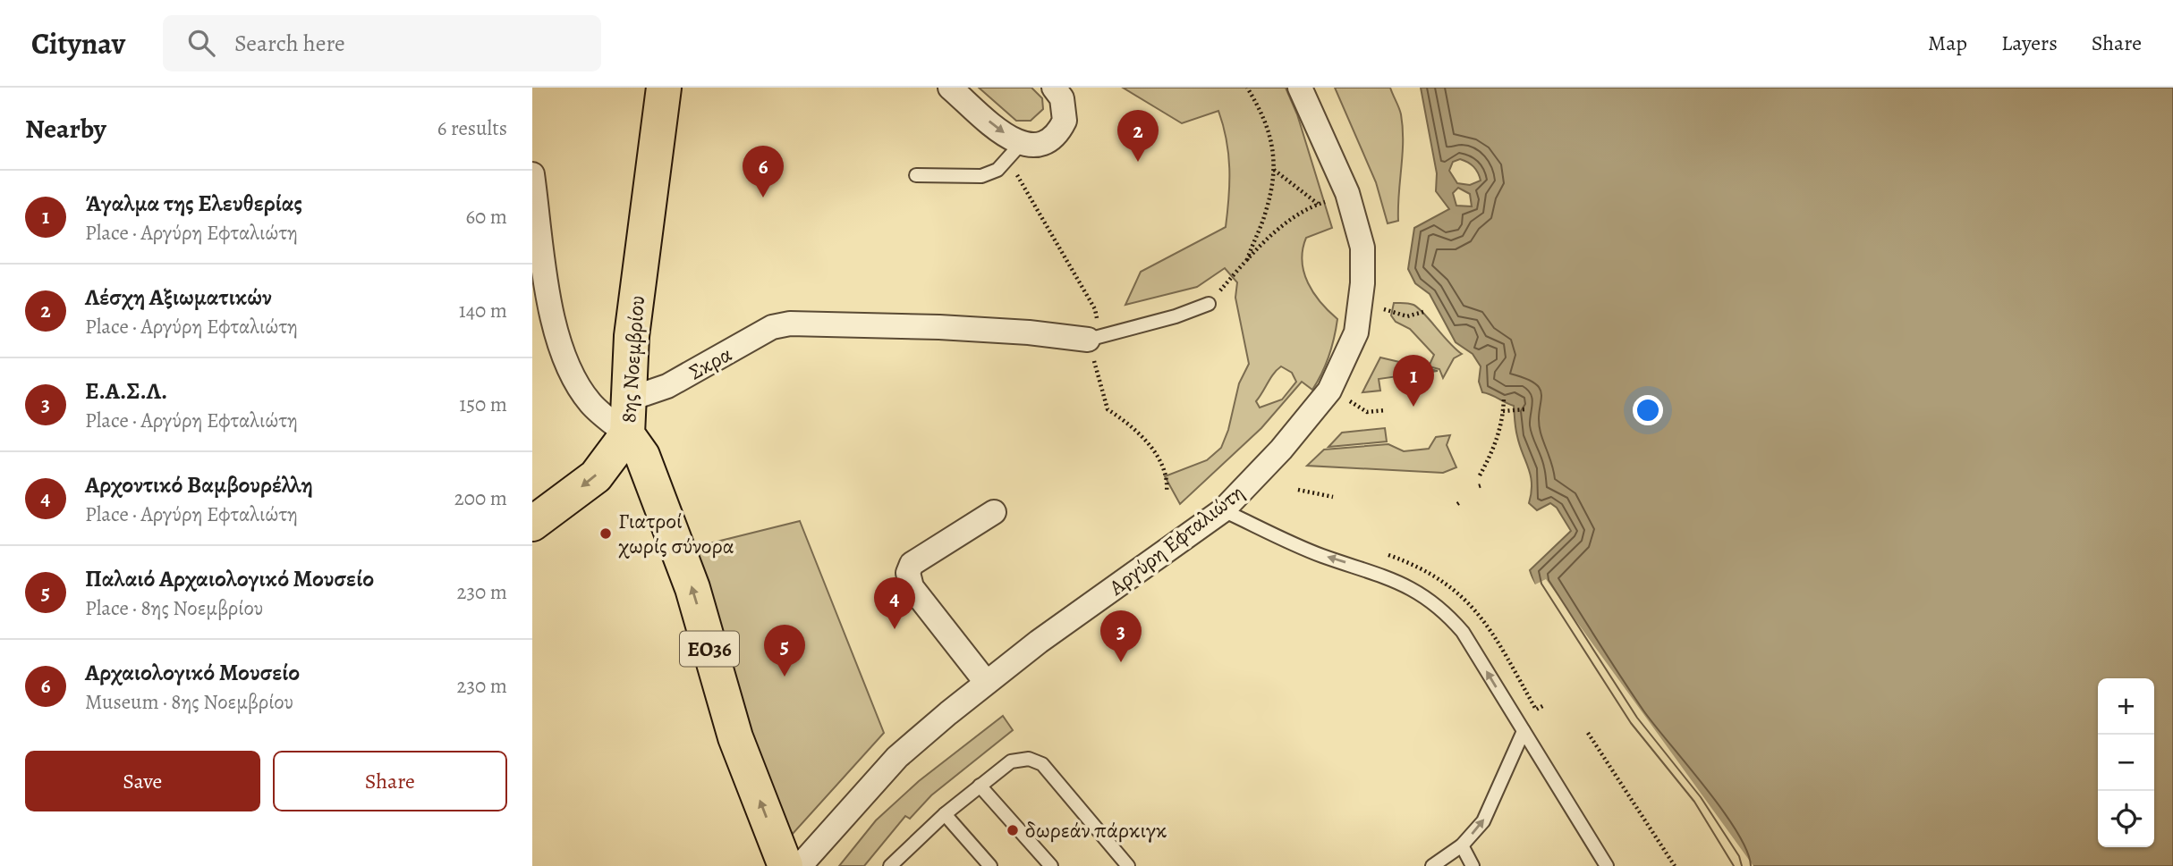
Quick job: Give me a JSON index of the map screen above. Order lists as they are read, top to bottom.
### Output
{
  "streets": {
    "main road": ["8ης Νοεμβρίου", "ΕΟ36"],
    "street": ["Σκρα", "Αργύρη Εφταλιώτη"]
  },
  "crossings": [
    ["8ης Νοεμβρίου", "Σκρα"]
  ],
  "one_way": ["8ης Νοεμβρίου"],
  "places": ["Γιατροί χωρίς σύνορα", "δωρεάν πάρκιγκ"],
  "page": {
    "header": "Citynav",
    "search": "Search here",
    "nav": ["Map", "Layers", "Share"],
    "heading": ["Nearby", "6 results"],
    "pins": [
      "2",
      "6",
      "1",
      "4",
      "3",
      "5"
    ],
    "list": [
      {
        "mark": "1",
        "name": "Άγαλμα της Ελευθερίας",
        "note": "Place · Αργύρη Εφταλιώτη",
        "value": "60 m"
      },
      {
        "mark": "2",
        "name": "Λέσχη Αξιωματικών",
        "note": "Place · Αργύρη Εφταλιώτη",
        "value": "140 m"
      },
      {
        "mark": "3",
        "name": "Ε.Α.Σ.Λ.",
        "note": "Place · Αργύρη Εφταλιώτη",
        "value": "150 m"
      },
      {
        "mark": "4",
        "name": "Αρχοντικό Βαμβουρέλλη",
        "note": "Place · Αργύρη Εφταλιώτη",
        "value": "200 m"
      },
      {
        "mark": "5",
        "name": "Παλαιό Αρχαιολογικό Μουσείο",
        "note": "Place · 8ης Νοεμβρίου",
        "value": "230 m"
      },
      {
        "mark": "6",
        "name": "Αρχαιολογικό Μουσείο",
        "note": "Museum · 8ης Νοεμβρίου",
        "value": "230 m"
      }
    ],
    "map_buttons": ["+", "−"],
    "buttons": ["Save", "Share"]
  }
}
